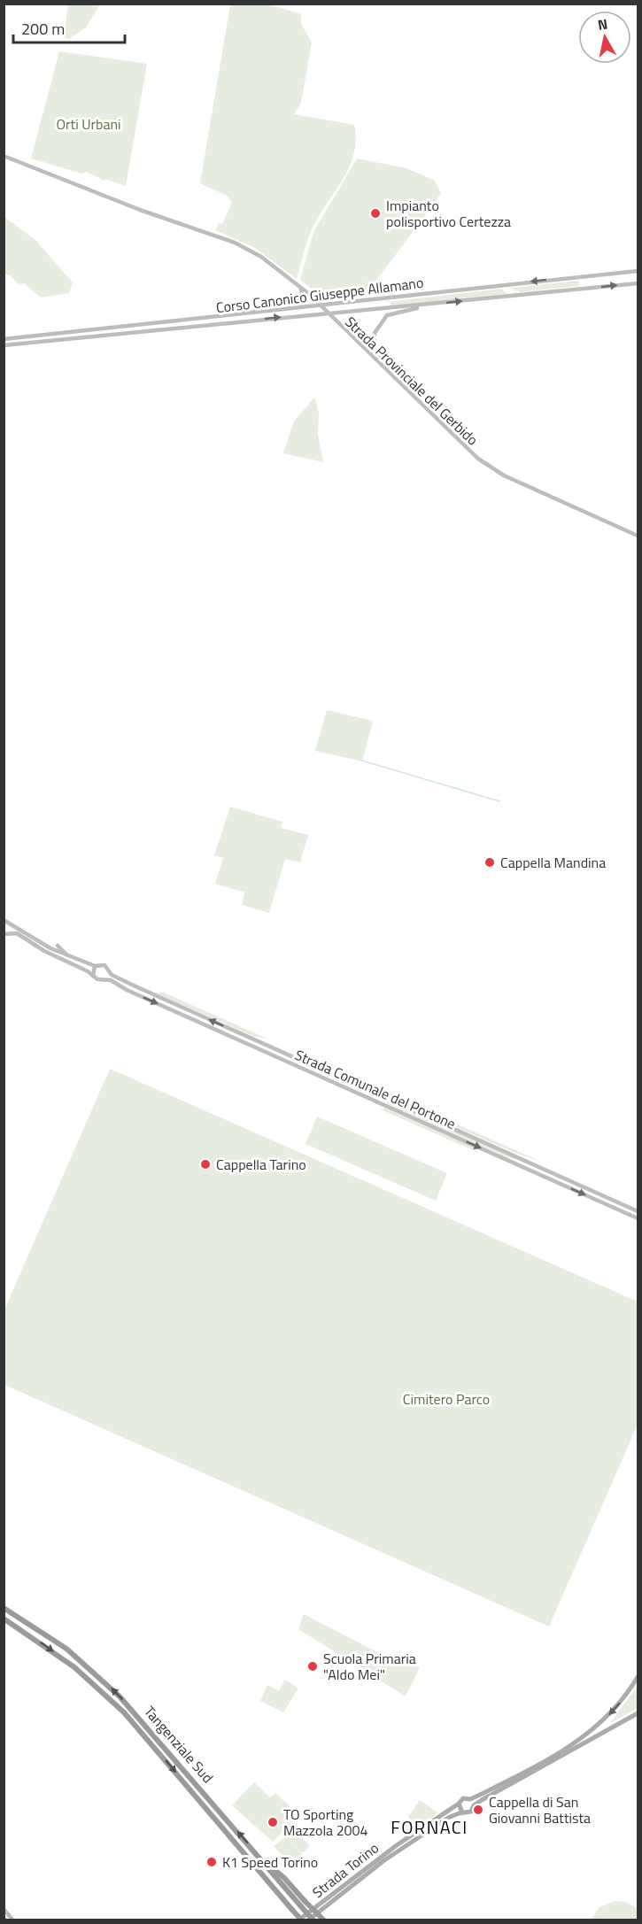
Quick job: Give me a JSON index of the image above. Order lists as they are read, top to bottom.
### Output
{
  "streets": {
    "highway": ["Tangenziale Sud"],
    "main road": ["Strada Torino"],
    "street": ["Corso Canonico Giuseppe Allamano", "Strada Provinciale del Gerbido", "Strada Comunale del Portone"]
  },
  "crossings": [
    ["Corso Canonico Giuseppe Allamano", "Strada Provinciale del Gerbido"],
    ["Tangenziale Sud", "Strada Torino"]
  ],
  "districts": ["FORNACI"],
  "parks": ["Orti Urbani", "Cimitero Parco"],
  "places": [
    "Impianto polisportivo Certezza",
    "Cappella Mandina",
    "Cappella Tarino",
    "Scuola Primaria \"Aldo Mei\"",
    "Cappella di San Giovanni Battista",
    "TO Sporting Mazzola 2004",
    "K1 Speed Torino"
  ],
  "scale_bar": "200 m",
  "north": "top"
}
